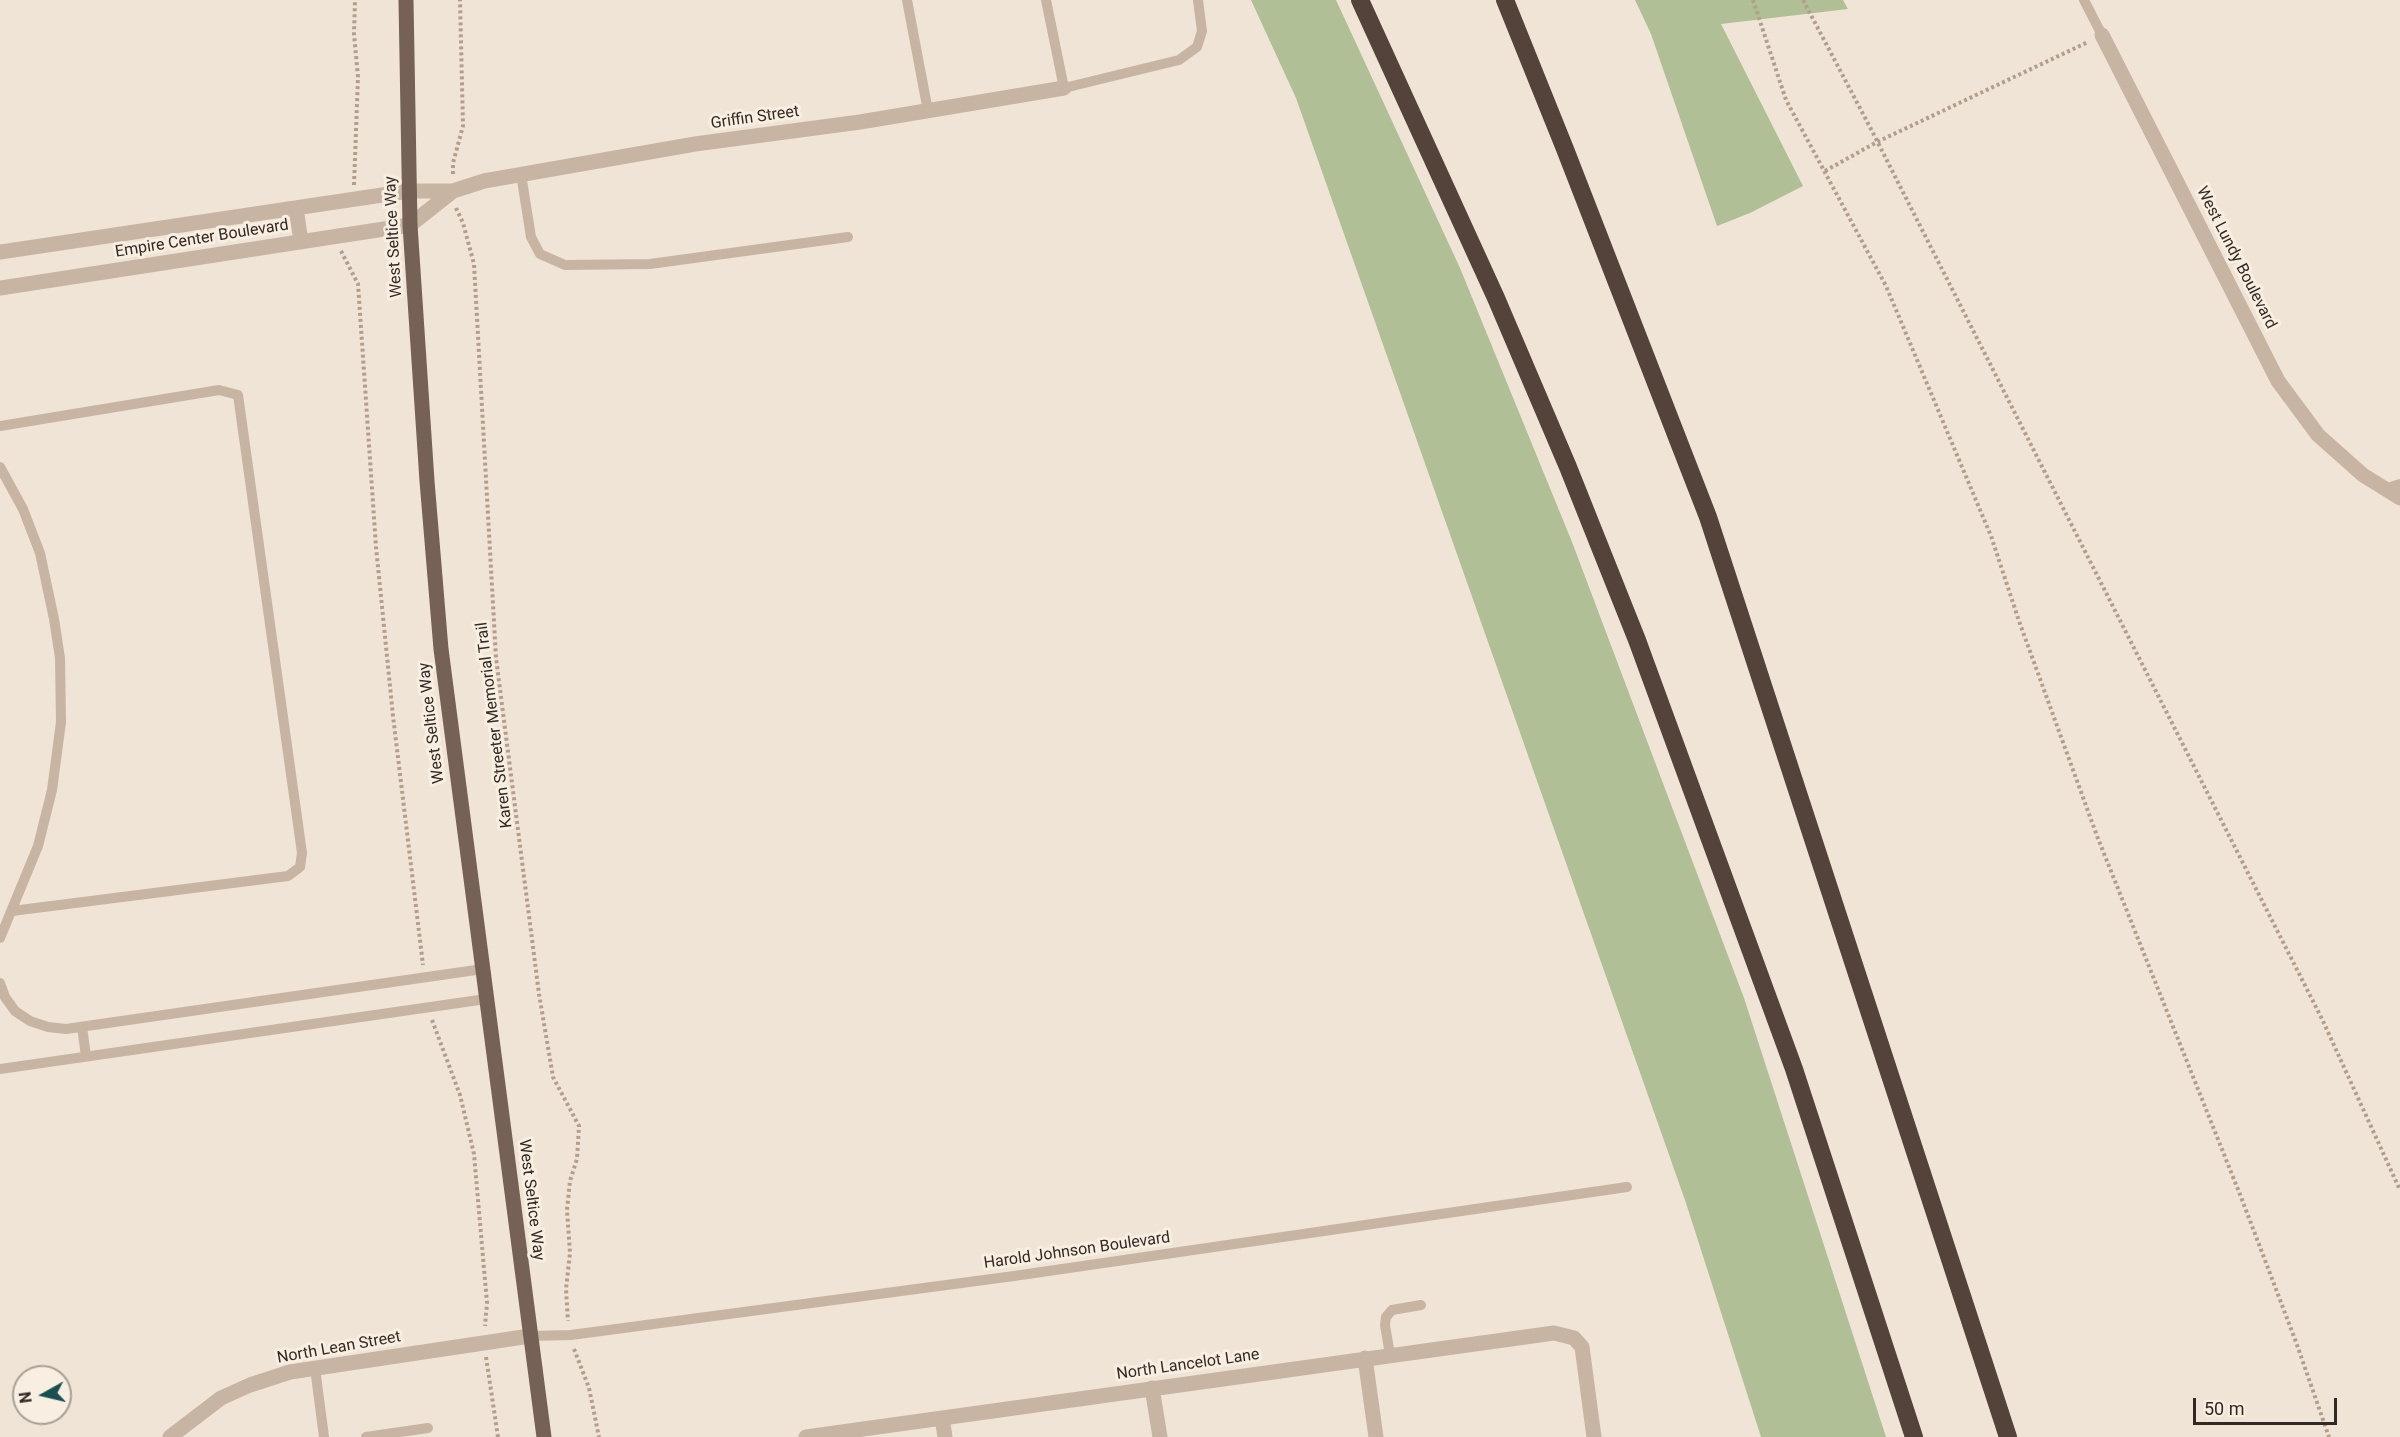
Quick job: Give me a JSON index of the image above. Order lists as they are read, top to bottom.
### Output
{
  "streets": {
    "main road": ["West Seltice Way"],
    "street": [
      "Griffin Street",
      "Empire Center Boulevard",
      "West Lundy Boulevard",
      "North Lean Street",
      "North Lancelot Lane"
    ],
    "lane": ["Harold Johnson Boulevard"],
    "path": ["Karen Streeter Memorial Trail"]
  },
  "crossings": [
    ["Griffin Street", "West Seltice Way"],
    ["Griffin Street", "Empire Center Boulevard"],
    ["Griffin Street", "Karen Streeter Memorial Trail"],
    ["West Seltice Way", "Empire Center Boulevard"],
    ["West Seltice Way", "Harold Johnson Boulevard"],
    ["West Seltice Way", "North Lean Street"],
    ["Karen Streeter Memorial Trail", "Harold Johnson Boulevard"],
    ["Harold Johnson Boulevard", "North Lean Street"]
  ],
  "scale_bar": "50 m",
  "north": "left"
}
